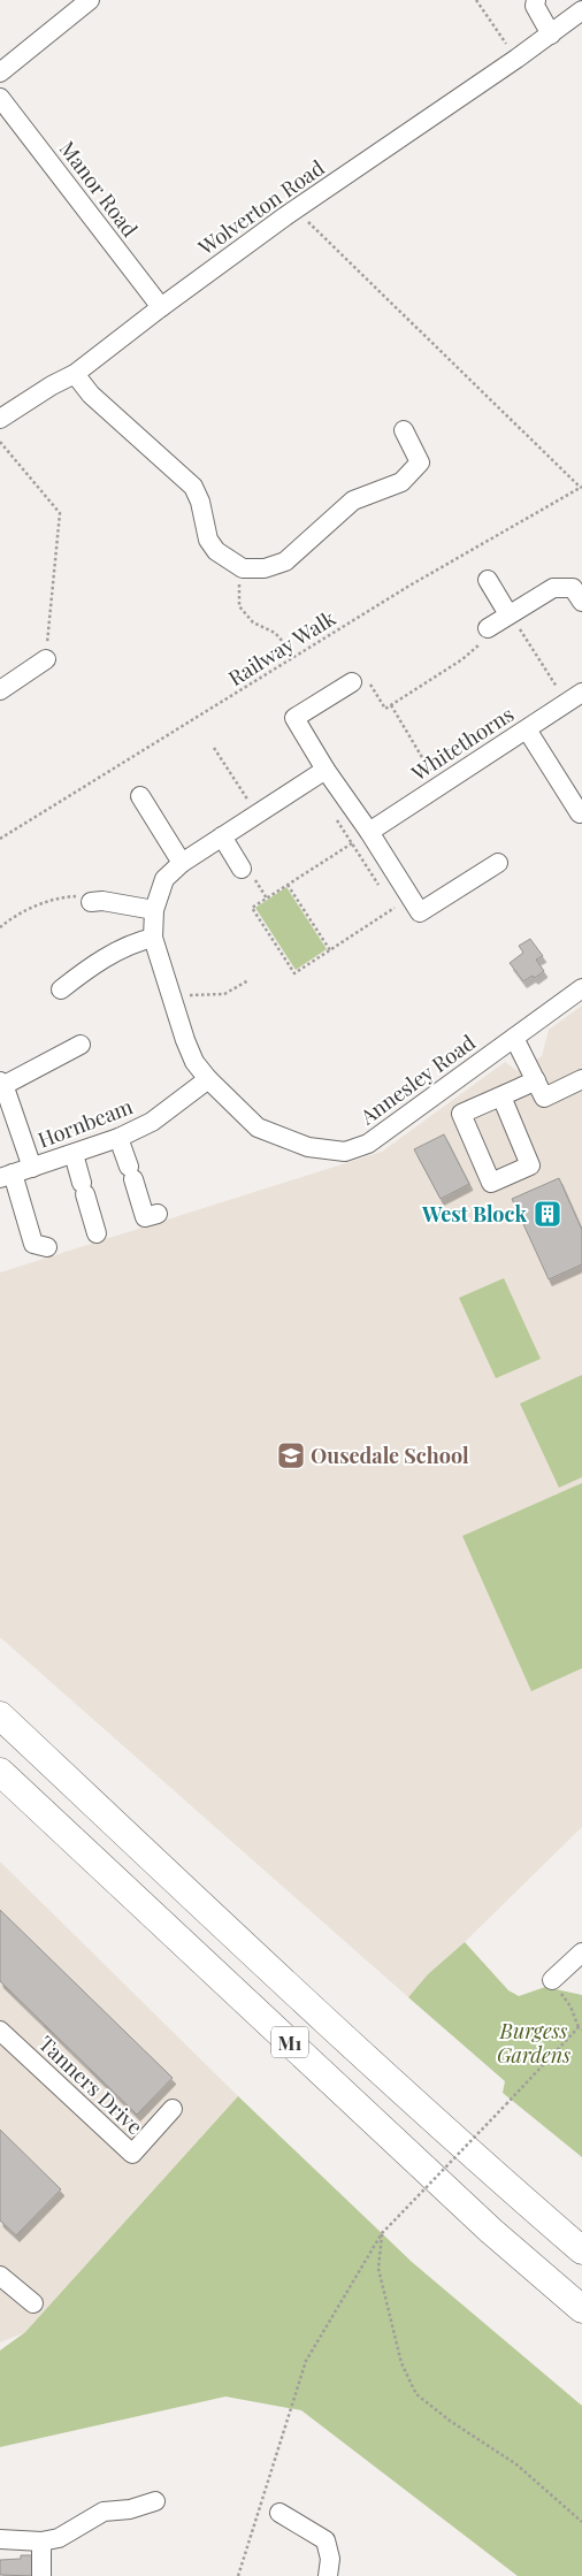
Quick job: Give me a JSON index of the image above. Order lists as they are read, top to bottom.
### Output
{
  "streets": {
    "highway": ["M1"],
    "street": [
      "Manor Road",
      "Wolverton Road",
      "Whitethorns",
      "Annesley Road",
      "Hornbeam",
      "Tanners Drive"
    ],
    "path": ["Railway Walk"]
  },
  "crossings": [
    ["Manor Road", "Wolverton Road"],
    ["Annesley Road", "Hornbeam"]
  ],
  "parks": ["Burgess Gardens"],
  "places": {
    "building": ["West Block"],
    "school or university": ["Ousedale School"]
  }
}
